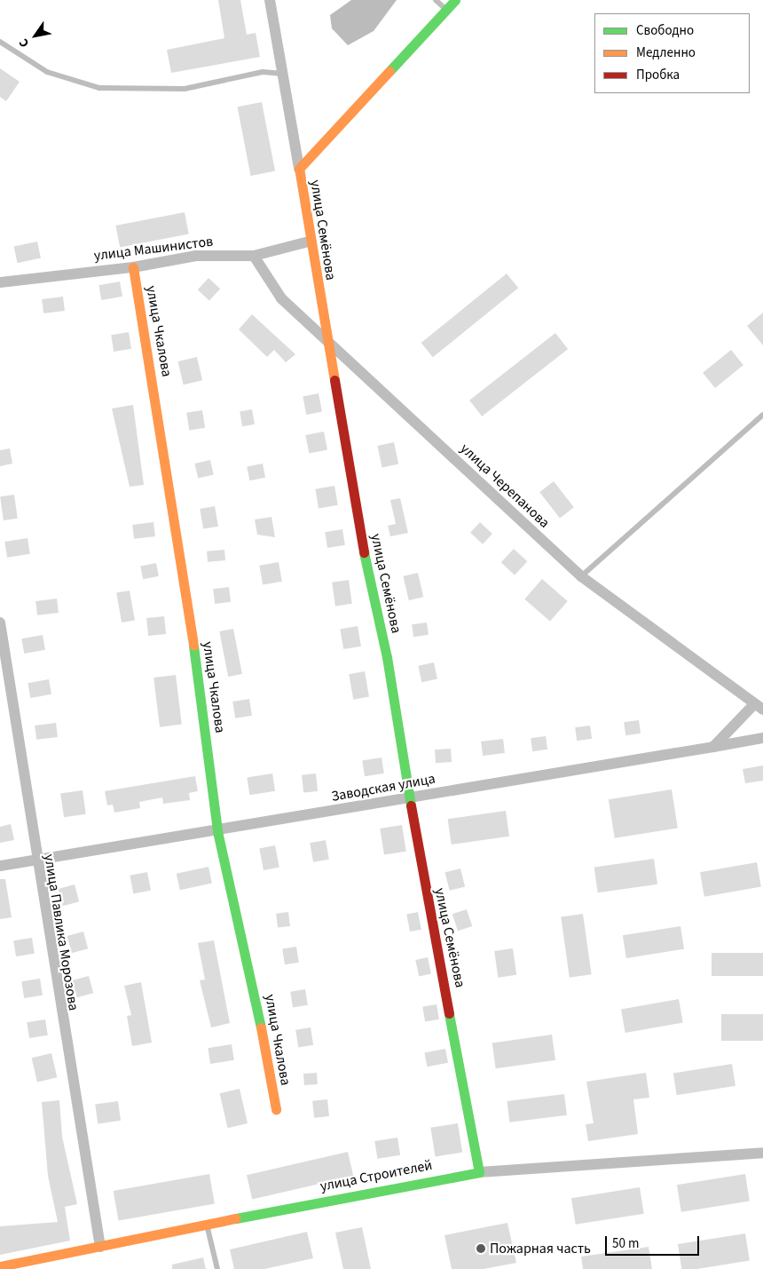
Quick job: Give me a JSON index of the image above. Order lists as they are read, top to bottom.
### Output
{
  "streets": {
    "street": [
      "улица Семёнова",
      "улица Машинистов",
      "улица Чкалова",
      "улица Черепанова",
      "Заводская улица",
      "улица Павлика Морозова",
      "улица Строителей"
    ]
  },
  "crossings": [
    ["улица Семёнова", "улица Машинистов"],
    ["улица Семёнова", "улица Черепанова"],
    ["улица Семёнова", "Заводская улица"],
    ["улица Семёнова", "улица Строителей"],
    ["улица Машинистов", "улица Чкалова"],
    ["улица Машинистов", "улица Черепанова"],
    ["улица Чкалова", "Заводская улица"],
    ["Заводская улица", "улица Павлика Морозова"],
    ["улица Павлика Морозова", "улица Строителей"]
  ],
  "places": ["Пожарная часть"],
  "legend": ["Свободно", "Медленно", "Пробка"],
  "scale_bar": "50 m",
  "north": "bottom left"
}
